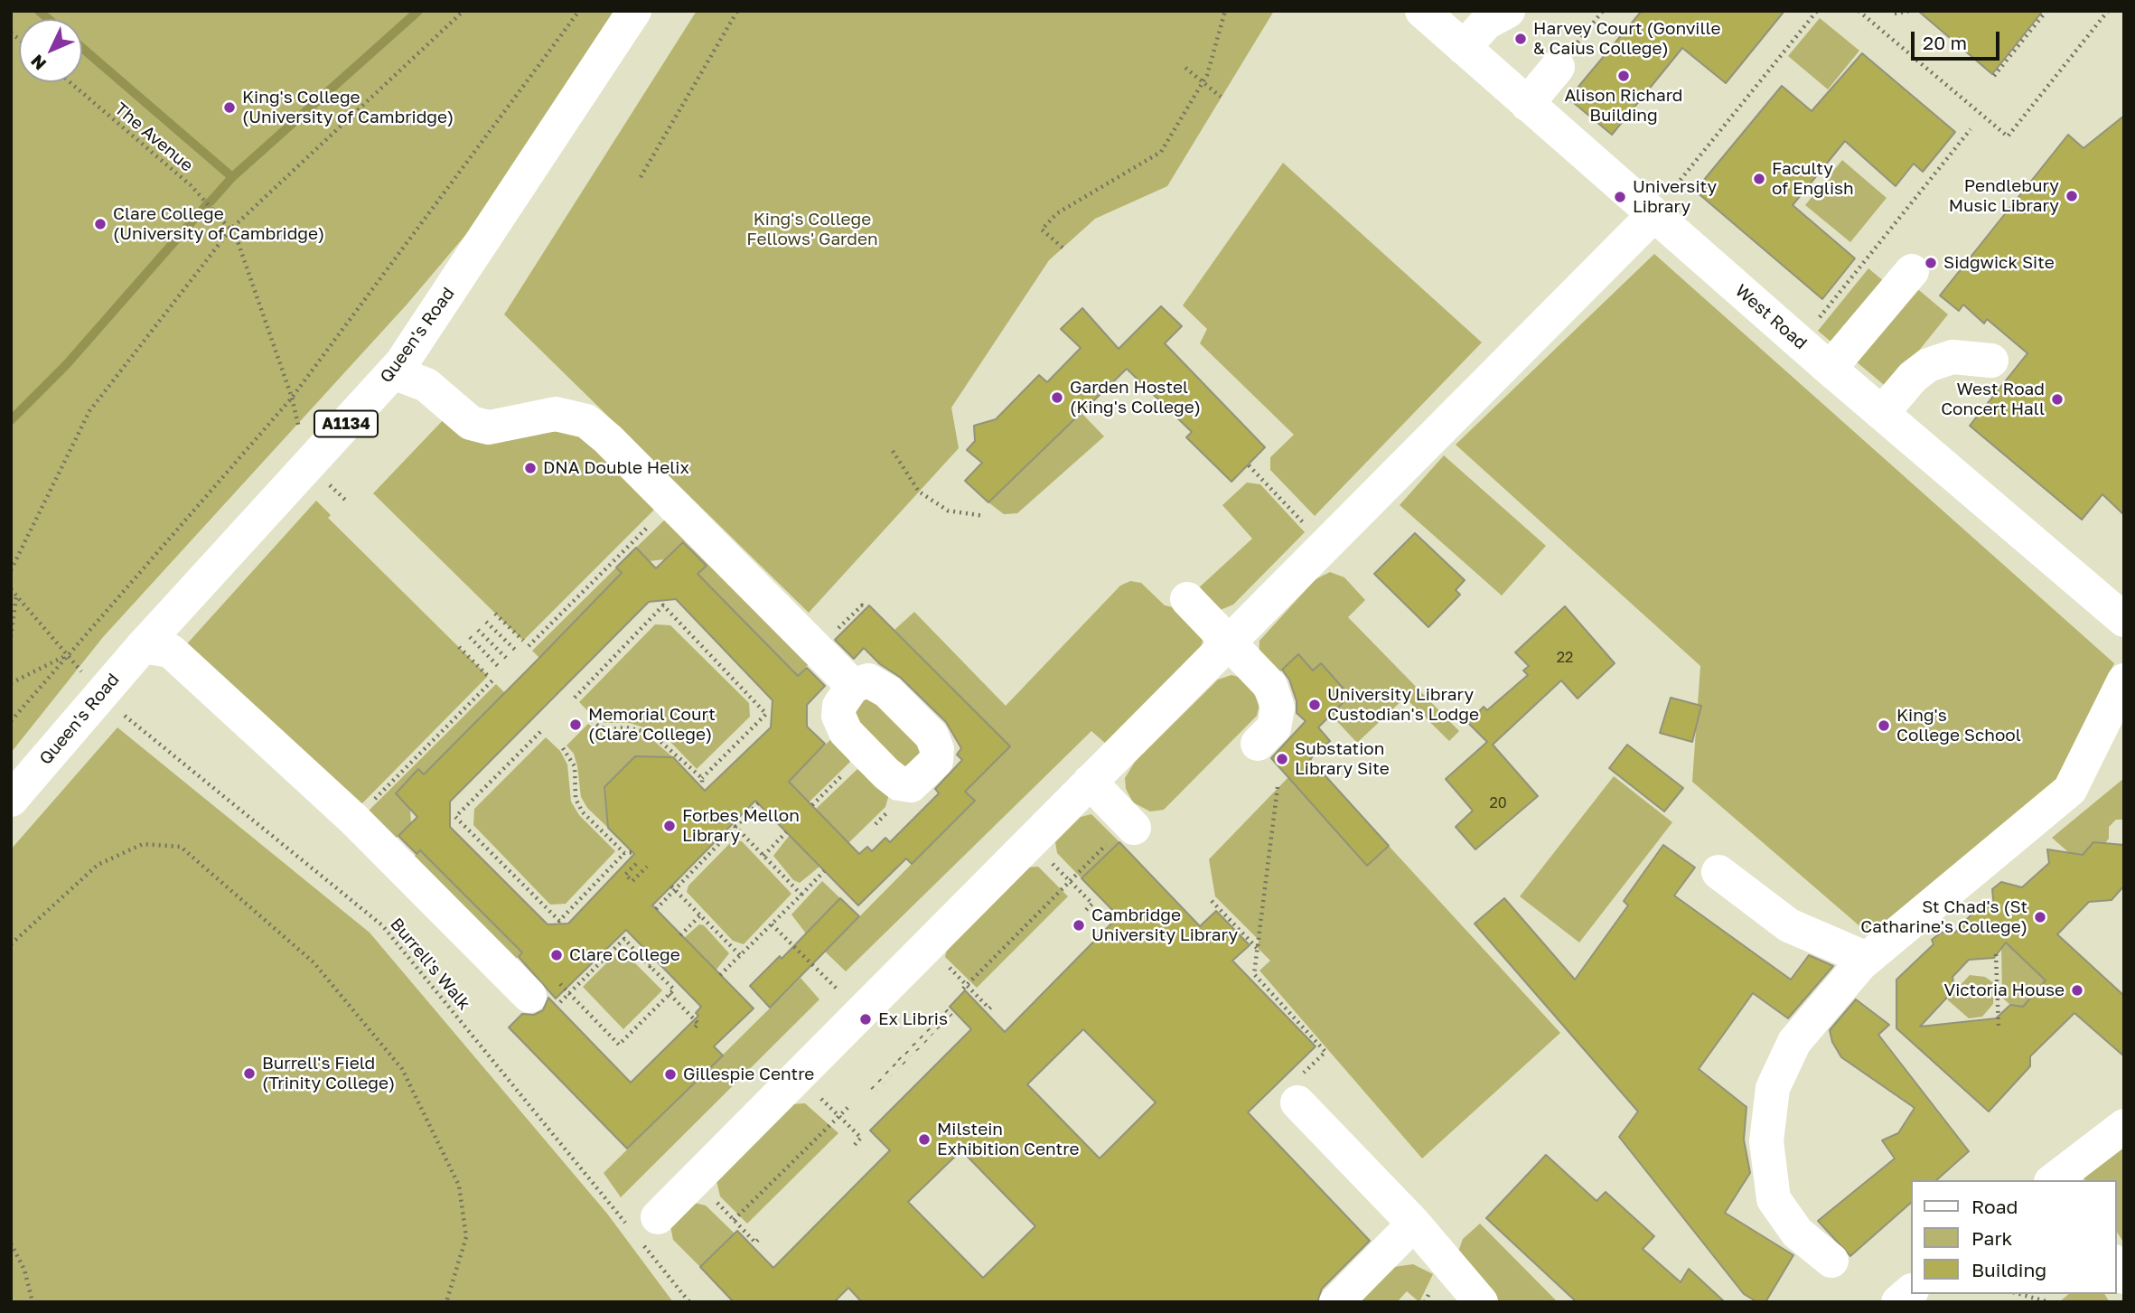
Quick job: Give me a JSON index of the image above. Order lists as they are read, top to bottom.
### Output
{
  "streets": {
    "street": ["West Road", "Queen's Road", "A1134"],
    "path": ["The Avenue", "Burrell's Walk"]
  },
  "crossings": [
    ["The Avenue", "Queen's Road"],
    ["Queen's Road", "Burrell's Walk"]
  ],
  "parks": ["King's College Fellows' Garden"],
  "places": [
    "Harvey Court (Gonville & Caius College)",
    "Alison Richard Building",
    "King's College (University of Cambridge)",
    "Faculty of English",
    "Pendlebury Music Library",
    "University Library",
    "Clare College (University of Cambridge)",
    "Sidgwick Site",
    "Garden Hostel (King's College)",
    "West Road Concert Hall",
    "DNA Double Helix",
    "University Library Custodian's Lodge",
    "Memorial Court (Clare College)",
    "King's College School",
    "Substation Library Site",
    "Forbes Mellon Library",
    "St Chad's (St Catharine's College)",
    "Cambridge University Library",
    "Clare College",
    "Victoria House",
    "Ex Libris",
    "Burrell's Field (Trinity College)",
    "Gillespie Centre",
    "Milstein Exhibition Centre"
  ],
  "house_numbers": ["22", "20"],
  "legend": ["Road", "Park", "Building"],
  "scale_bar": "20 m",
  "north": "bottom left"
}
